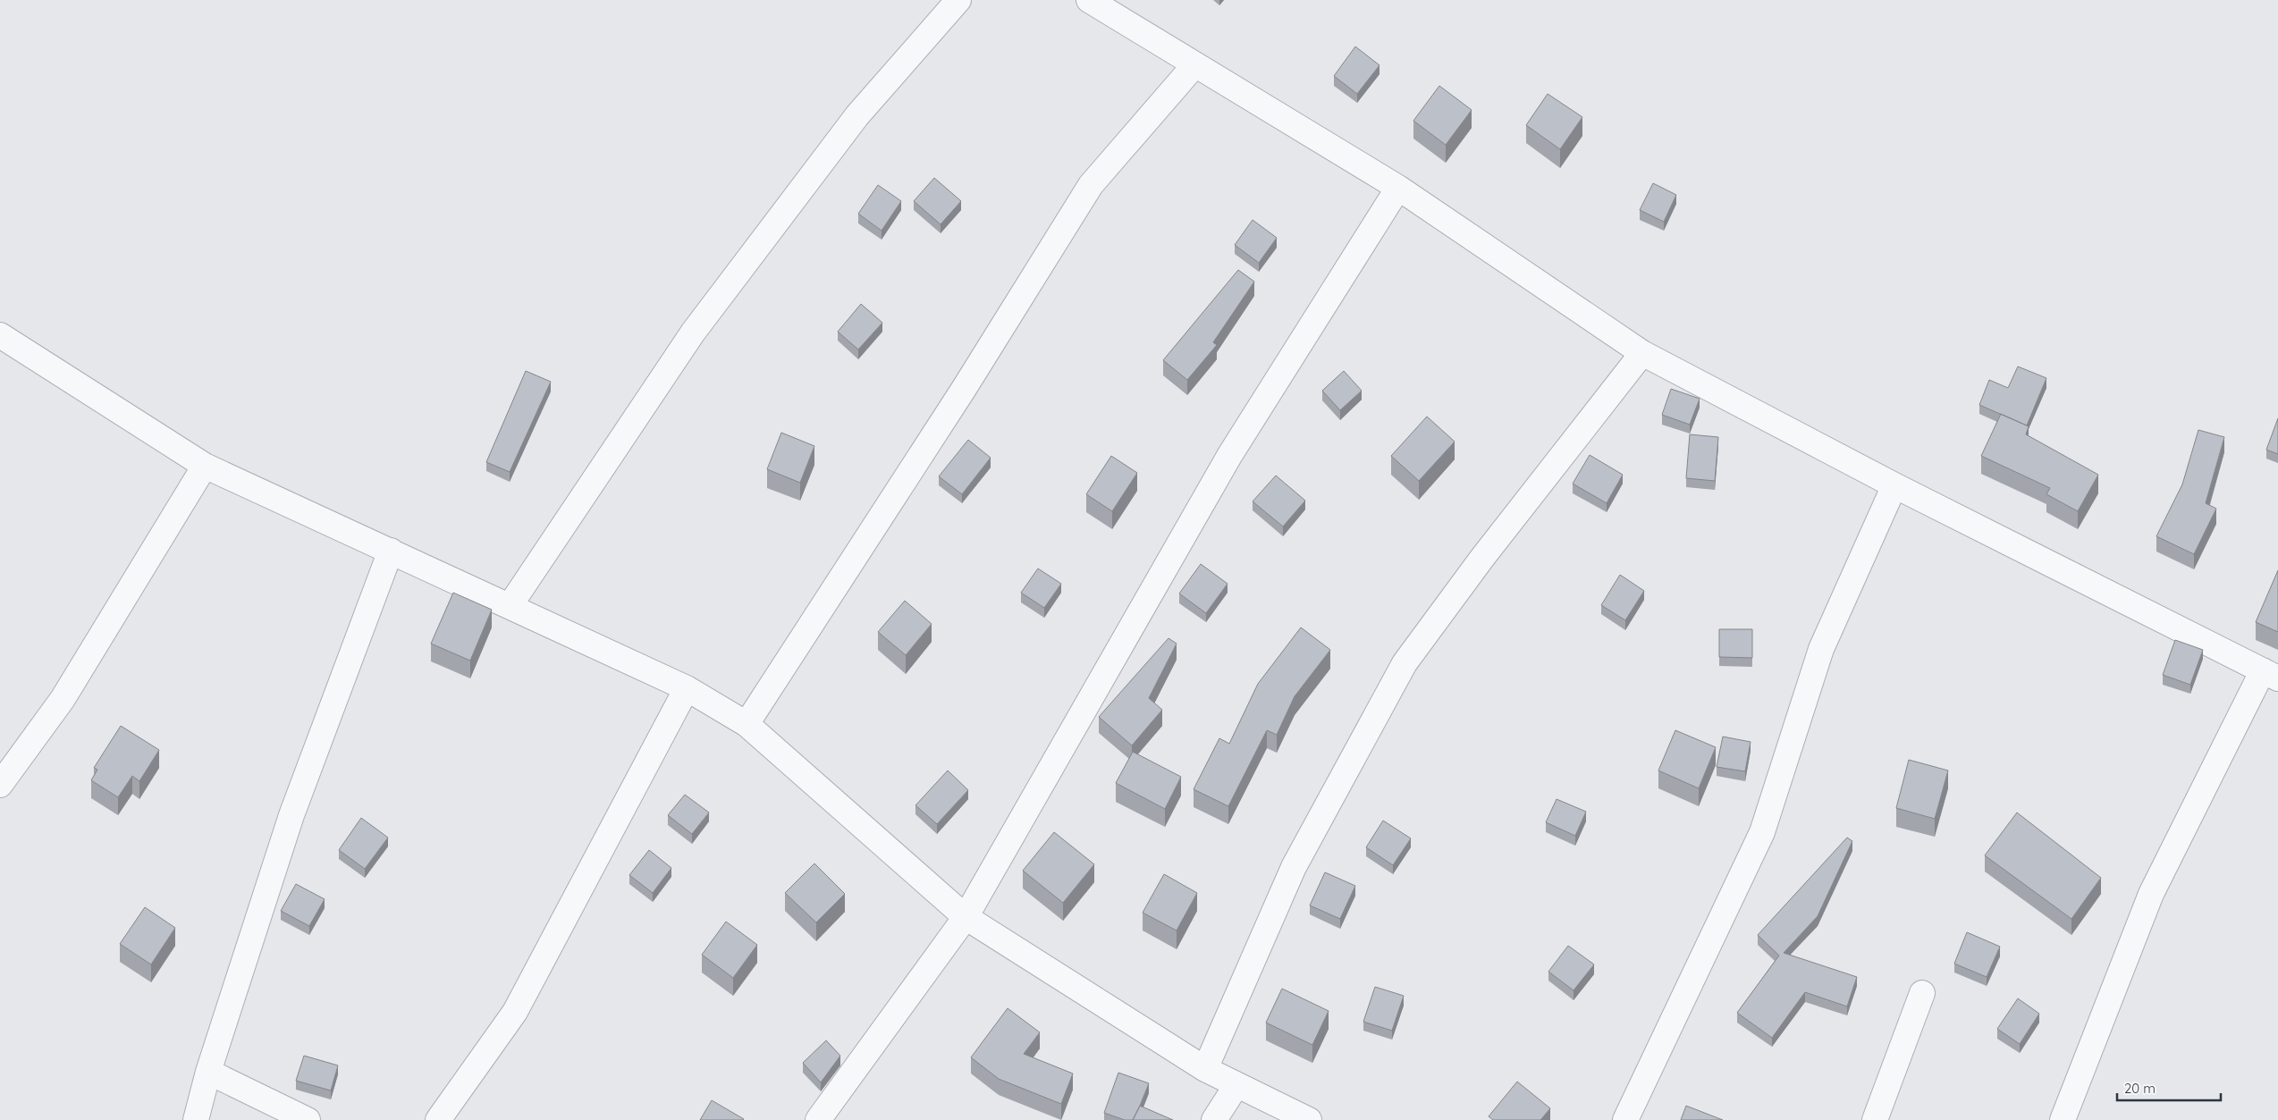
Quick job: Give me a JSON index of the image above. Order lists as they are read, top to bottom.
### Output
{
  "scale_bar": "20 m"
}
